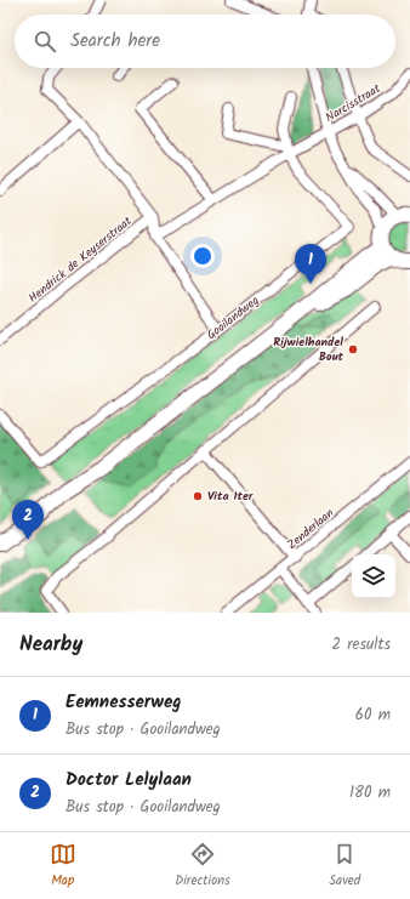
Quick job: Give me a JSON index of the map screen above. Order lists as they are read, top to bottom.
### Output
{
  "streets": {
    "street": [
      "Narcisstraat",
      "Hendrick de Keyserstraat",
      "Gooilandweg",
      "Zenderlaan"
    ]
  },
  "crossings": [
    ["Narcisstraat", "Gooilandweg"]
  ],
  "places": ["Rijwielhandel Bout", "Vita Iter"],
  "page": {
    "search": "Search here",
    "pins": ["1", "2"],
    "heading": ["Nearby", "2 results"],
    "list": [
      {
        "mark": "1",
        "name": "Eemnesserweg",
        "note": "Bus stop · Gooilandweg",
        "value": "60 m"
      },
      {
        "mark": "2",
        "name": "Doctor Lelylaan",
        "note": "Bus stop · Gooilandweg",
        "value": "180 m"
      }
    ],
    "nav": ["Map", "Directions", "Saved"]
  }
}
